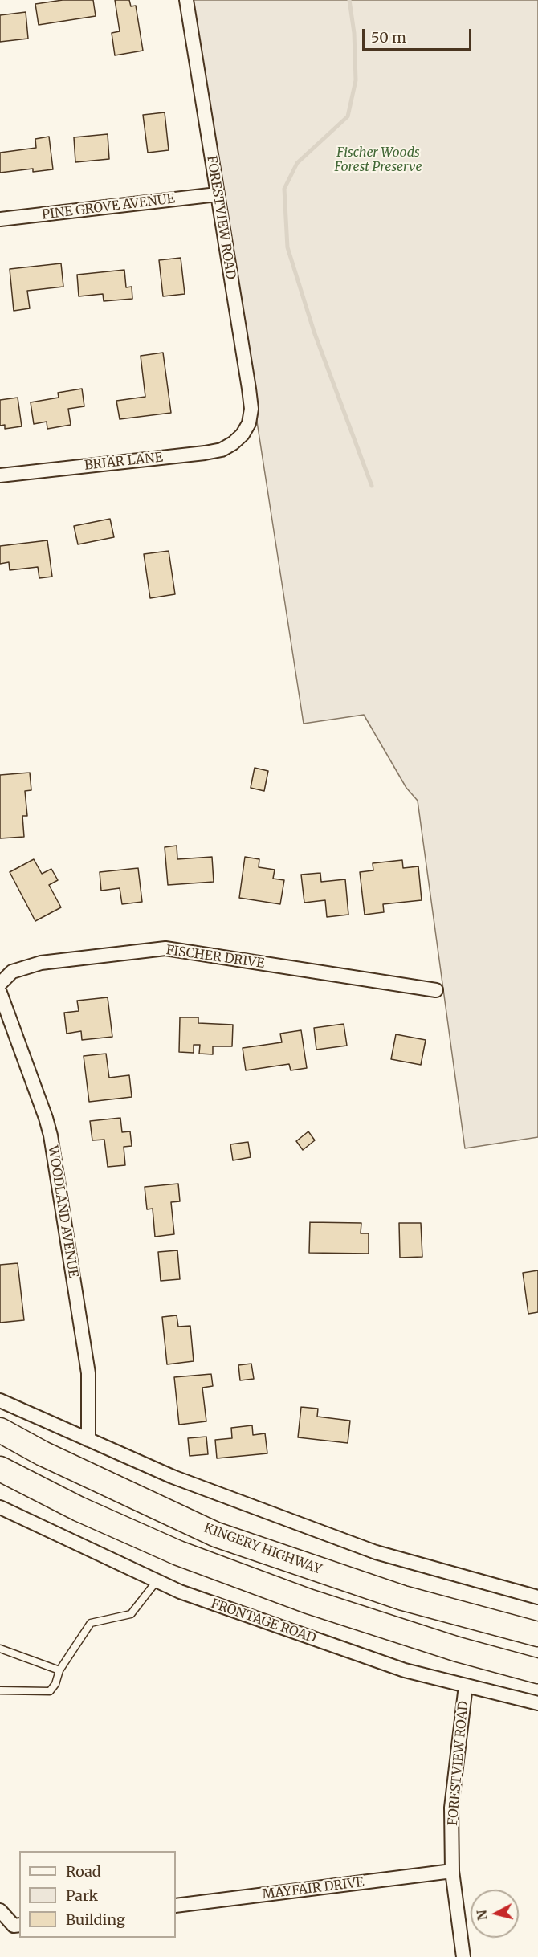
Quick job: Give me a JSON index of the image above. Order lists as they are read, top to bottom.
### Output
{
  "streets": {
    "highway": ["KINGERY HIGHWAY"],
    "street": [
      "PINE GROVE AVENUE",
      "FORESTVIEW ROAD",
      "BRIAR LANE",
      "FISCHER DRIVE",
      "WOODLAND AVENUE",
      "FRONTAGE ROAD",
      "MAYFAIR DRIVE"
    ]
  },
  "crossings": [
    ["PINE GROVE AVENUE", "FORESTVIEW ROAD"],
    ["FORESTVIEW ROAD", "BRIAR LANE"],
    ["FORESTVIEW ROAD", "FRONTAGE ROAD"],
    ["FORESTVIEW ROAD", "MAYFAIR DRIVE"]
  ],
  "parks": ["Fischer Woods Forest Preserve"],
  "legend": ["Road", "Park", "Building"],
  "scale_bar": "50 m",
  "north": "left"
}
